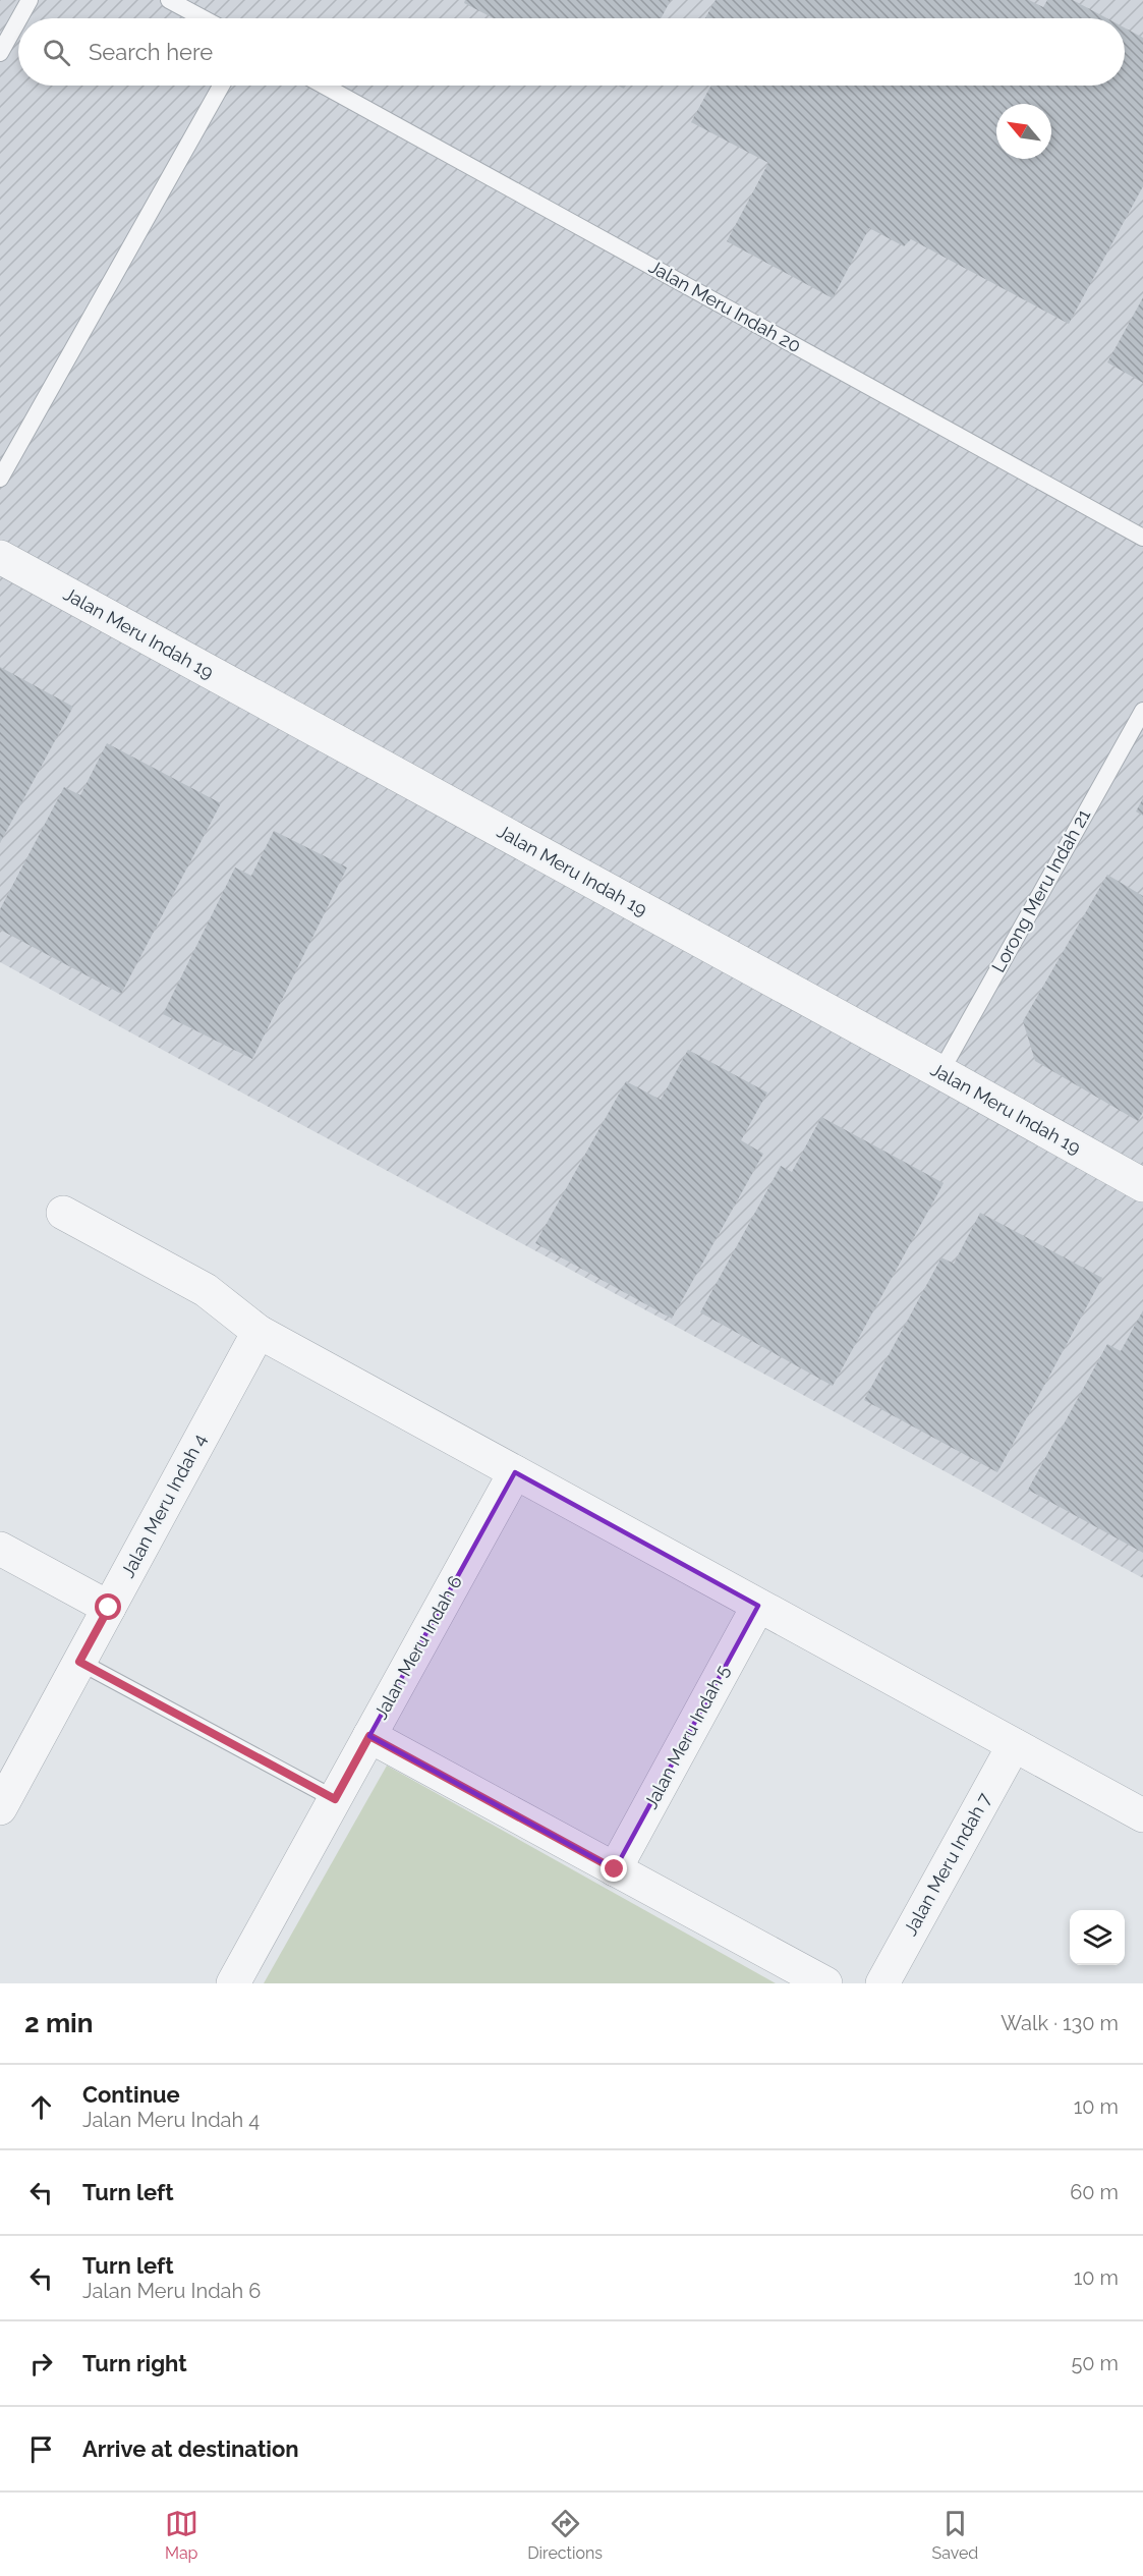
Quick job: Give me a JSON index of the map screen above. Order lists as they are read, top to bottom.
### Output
{
  "streets": {
    "street": [
      "Jalan Meru Indah 19",
      "Jalan Meru Indah 4",
      "Jalan Meru Indah 6",
      "Jalan Meru Indah 5",
      "Jalan Meru Indah 7"
    ],
    "lane": ["Jalan Meru Indah 20", "Lorong Meru Indah 21"]
  },
  "crossings": [
    ["Jalan Meru Indah 19", "Lorong Meru Indah 21"]
  ],
  "north": "top left",
  "page": {
    "search": "Search here",
    "heading": ["2 min", "Walk · 130 m"],
    "list": [
      ["Continue", "Jalan Meru Indah 4", "10 m"],
      ["Turn left", "60 m"],
      ["Turn left", "Jalan Meru Indah 6", "10 m"],
      ["Turn right", "50 m"],
      "Arrive at destination"
    ],
    "nav": ["Map", "Directions", "Saved"]
  }
}
